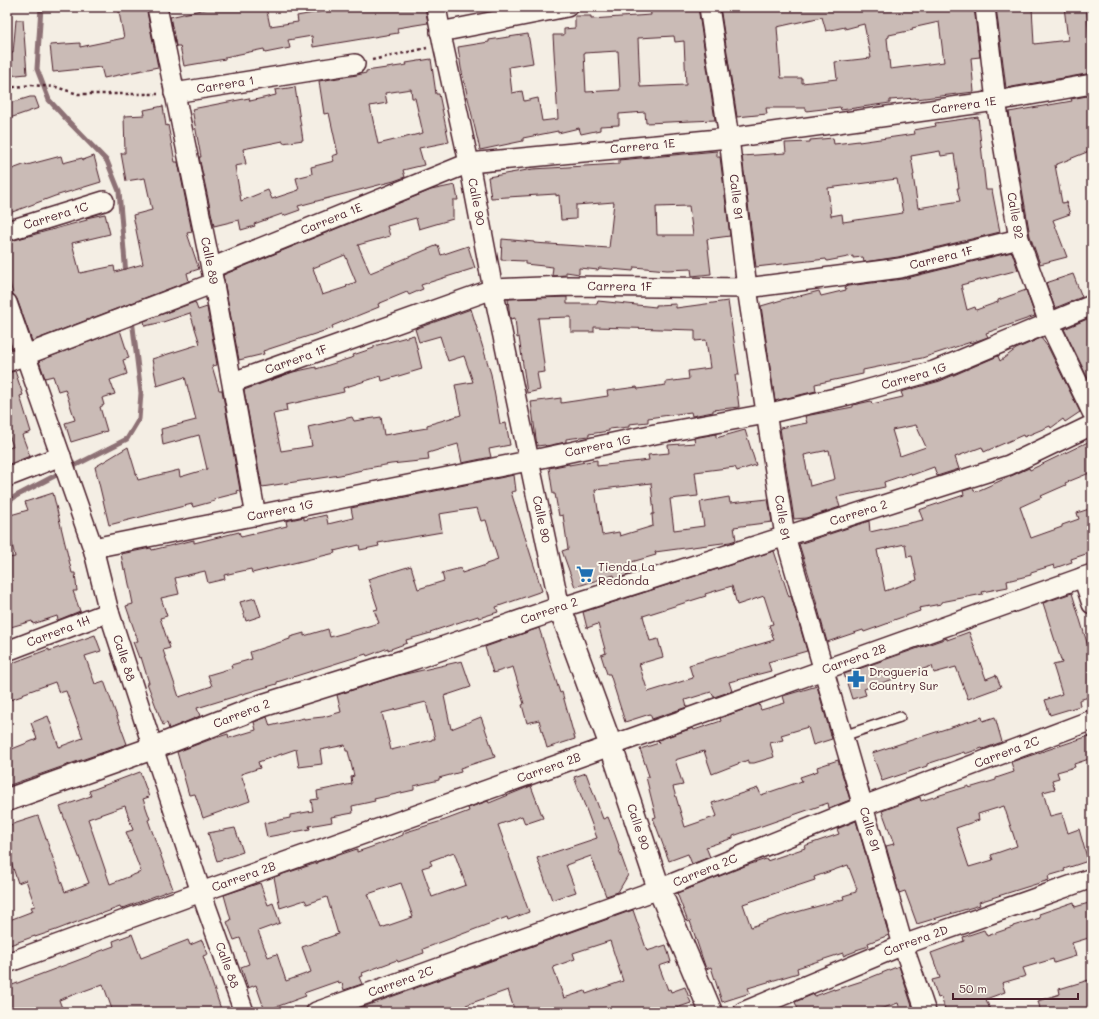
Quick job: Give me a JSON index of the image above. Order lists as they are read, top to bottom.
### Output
{
  "streets": {
    "street": [
      "Carrera 1",
      "Carrera 1E",
      "Calle 91",
      "Calle 90",
      "Carrera 1C",
      "Calle 92",
      "Carrera 1F",
      "Calle 89",
      "Carrera 1G",
      "Carrera 2",
      "Carrera 1H",
      "Calle 88",
      "Carrera 2B",
      "Carrera 2C",
      "Carrera 2D"
    ]
  },
  "crossings": [
    ["Carrera 1", "Calle 89"],
    ["Carrera 1E", "Calle 91"],
    ["Carrera 1E", "Calle 90"],
    ["Carrera 1E", "Calle 92"],
    ["Carrera 1E", "Calle 89"],
    ["Carrera 1E", "Calle 88"],
    ["Calle 91", "Carrera 1F"],
    ["Calle 91", "Carrera 1G"],
    ["Calle 91", "Carrera 2"],
    ["Calle 91", "Carrera 2B"],
    ["Calle 91", "Carrera 2C"],
    ["Calle 91", "Carrera 2D"],
    ["Calle 90", "Carrera 1F"],
    ["Calle 90", "Carrera 1G"],
    ["Calle 90", "Carrera 2"],
    ["Calle 90", "Carrera 2B"],
    ["Calle 90", "Carrera 2C"],
    ["Calle 92", "Carrera 1F"],
    ["Calle 92", "Carrera 1G"],
    ["Carrera 1F", "Calle 89"],
    ["Calle 89", "Carrera 1G"],
    ["Carrera 1G", "Calle 88"],
    ["Carrera 2", "Calle 88"],
    ["Carrera 1H", "Calle 88"],
    ["Calle 88", "Carrera 2B"]
  ],
  "places": {
    "supermarket": ["Tienda La Redonda"],
    "pharmacy": ["Drogueria Country Sur"]
  },
  "scale_bar": "50 m"
}
